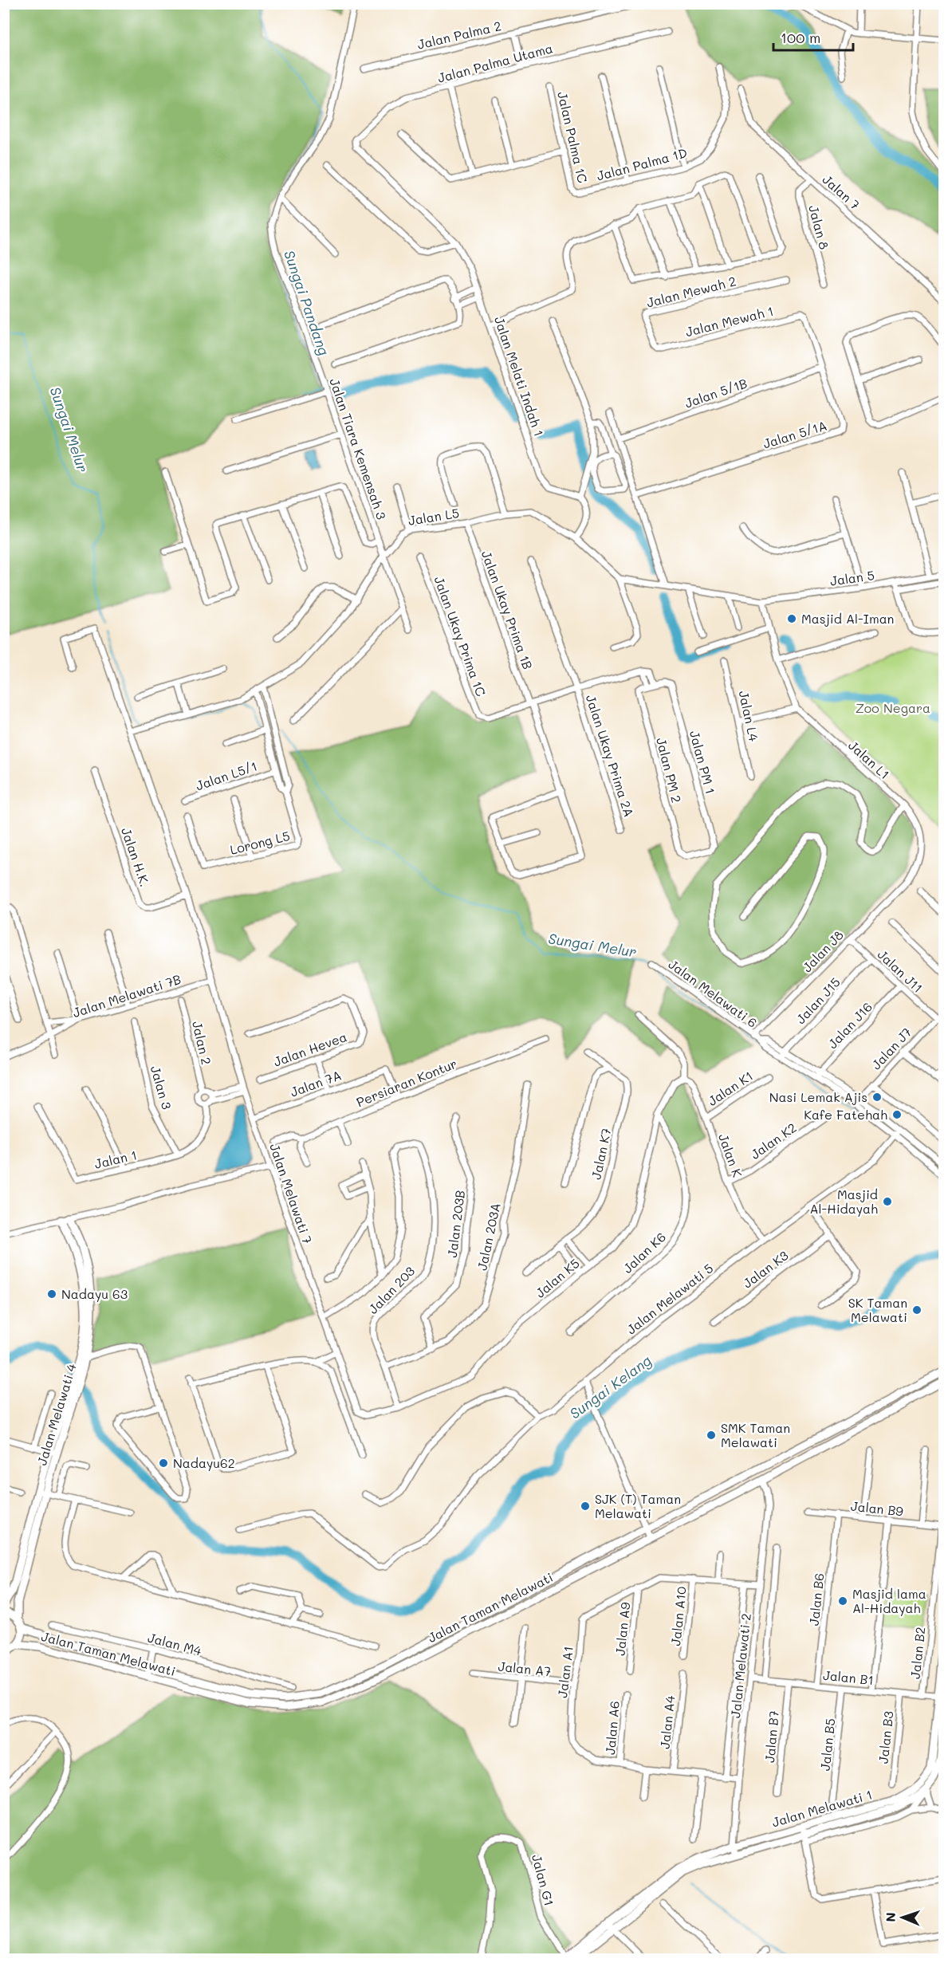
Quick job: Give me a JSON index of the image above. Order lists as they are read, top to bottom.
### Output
{
  "streets": {
    "main road": ["Jalan Melawati 4", "Jalan Taman Melawati", "Jalan Melawati 1"],
    "street": [
      "Jalan Palma 2",
      "Jalan Palma Utama",
      "Jalan Palma 1C",
      "Jalan Palma 1D",
      "Jalan 7",
      "Jalan 8",
      "Jalan Mewah 2",
      "Jalan Mewah 1",
      "Jalan Melati Indah 1",
      "Jalan 5/1B",
      "Jalan 5/1A",
      "Jalan Tiara Kemensah 3",
      "Jalan L5",
      "Jalan 5",
      "Jalan Ukay Prima 1B",
      "Jalan Ukay Prima 1C",
      "Jalan L4",
      "Jalan Ukay Prima 2A",
      "Jalan L1",
      "Jalan PM 1",
      "Jalan PM 2",
      "Jalan L5/1",
      "Lorong L5",
      "Jalan H.K.",
      "Jalan J8",
      "Jalan J11",
      "Jalan Melawati 6",
      "Jalan Melawati 7B",
      "Jalan J15",
      "Jalan J16",
      "Jalan 2",
      "Jalan J7",
      "Jalan Hevea",
      "Persiaran Kontur",
      "Jalan 7A",
      "Jalan 3",
      "Jalan K1",
      "Jalan K2",
      "Jalan K7",
      "Jalan K",
      "Jalan 1",
      "Jalan Melawati 7",
      "Jalan 203B",
      "Jalan 203A",
      "Jalan K6",
      "Jalan K3",
      "Jalan K5",
      "Jalan 203",
      "Jalan Melawati 5",
      "Jalan B9",
      "Jalan B6",
      "Jalan A10",
      "Jalan A9",
      "Jalan M4",
      "Jalan B2",
      "Jalan Melawati 2",
      "Jalan A7",
      "Jalan A1",
      "Jalan B1",
      "Jalan A4",
      "Jalan A6",
      "Jalan B7",
      "Jalan B3",
      "Jalan B5",
      "Jalan G1"
    ]
  },
  "crossings": [
    ["Jalan Palma Utama", "Jalan Melati Indah 1"],
    ["Jalan Palma 1C", "Jalan Palma 1D"],
    ["Jalan 7", "Jalan 8"],
    ["Jalan Mewah 2", "Jalan Mewah 1"],
    ["Jalan Mewah 1", "Jalan 5/1A"],
    ["Jalan 5/1B", "Jalan 5/1A"],
    ["Jalan Tiara Kemensah 3", "Jalan L5"],
    ["Jalan L5", "Jalan Ukay Prima 1B"],
    ["Jalan L5", "Lorong L5"],
    ["Jalan L5", "Jalan Melawati 7"],
    ["Jalan 5", "Jalan L1"],
    ["Jalan Ukay Prima 1B", "Jalan Ukay Prima 1C"],
    ["Jalan L1", "Jalan J8"],
    ["Jalan PM 1", "Jalan PM 2"],
    ["Jalan L5/1", "Lorong L5"],
    ["Jalan H.K.", "Jalan Melawati 7"],
    ["Jalan J8", "Jalan J11"],
    ["Jalan J8", "Jalan Melawati 6"],
    ["Jalan J11", "Jalan J15"],
    ["Jalan J11", "Jalan J16"],
    ["Jalan J11", "Jalan J7"],
    ["Jalan Melawati 6", "Jalan J15"],
    ["Jalan Melawati 6", "Jalan J16"],
    ["Jalan Melawati 6", "Jalan J7"],
    ["Jalan Melawati 6", "Jalan Melawati 5"],
    ["Jalan Melawati 7B", "Jalan Melawati 7"],
    ["Jalan 2", "Jalan 1"],
    ["Persiaran Kontur", "Jalan 7A"],
    ["Jalan 7A", "Jalan Melawati 7"],
    ["Jalan 3", "Jalan 1"],
    ["Jalan K1", "Jalan K"],
    ["Jalan K2", "Jalan K"],
    ["Jalan K", "Jalan K5"],
    ["Jalan K", "Jalan Melawati 5"],
    ["Jalan Melawati 7", "Jalan K5"],
    ["Jalan 203B", "Jalan 203A"],
    ["Jalan 203A", "Jalan 203"],
    ["Jalan K6", "Jalan K5"],
    ["Jalan K5", "Jalan 203"],
    ["Jalan B9", "Jalan B6"],
    ["Jalan B9", "Jalan B2"],
    ["Jalan B6", "Jalan B1"],
    ["Jalan Taman Melawati", "Jalan Melawati 2"],
    ["Jalan A10", "Jalan A1"],
    ["Jalan A9", "Jalan A1"],
    ["Jalan B2", "Jalan B1"],
    ["Jalan Melawati 2", "Jalan A1"],
    ["Jalan Melawati 2", "Jalan B1"],
    ["Jalan Melawati 2", "Jalan Melawati 1"],
    ["Jalan A7", "Jalan A1"],
    ["Jalan A1", "Jalan A4"],
    ["Jalan A1", "Jalan A6"],
    ["Jalan B1", "Jalan B7"],
    ["Jalan B1", "Jalan B3"],
    ["Jalan B1", "Jalan B5"],
    ["Jalan B1", "Jalan Melawati 1"],
    ["Jalan Melawati 1", "Jalan G1"]
  ],
  "water": ["Sungai Pandang", "Sungai Melur", "Sungai Kelang"],
  "parks": ["Zoo Negara"],
  "places": [
    "Masjid Al-Iman",
    "Nasi Lemak Ajis",
    "Kafe Fatehah",
    "Masjid Al-Hidayah",
    "Nadayu 63",
    "SK Taman Melawati",
    "SMK Taman Melawati",
    "Nadayu62",
    "SJK (T) Taman Melawati",
    "Masjid lama Al-Hidayah"
  ],
  "scale_bar": "100 m",
  "north": "left"
}
